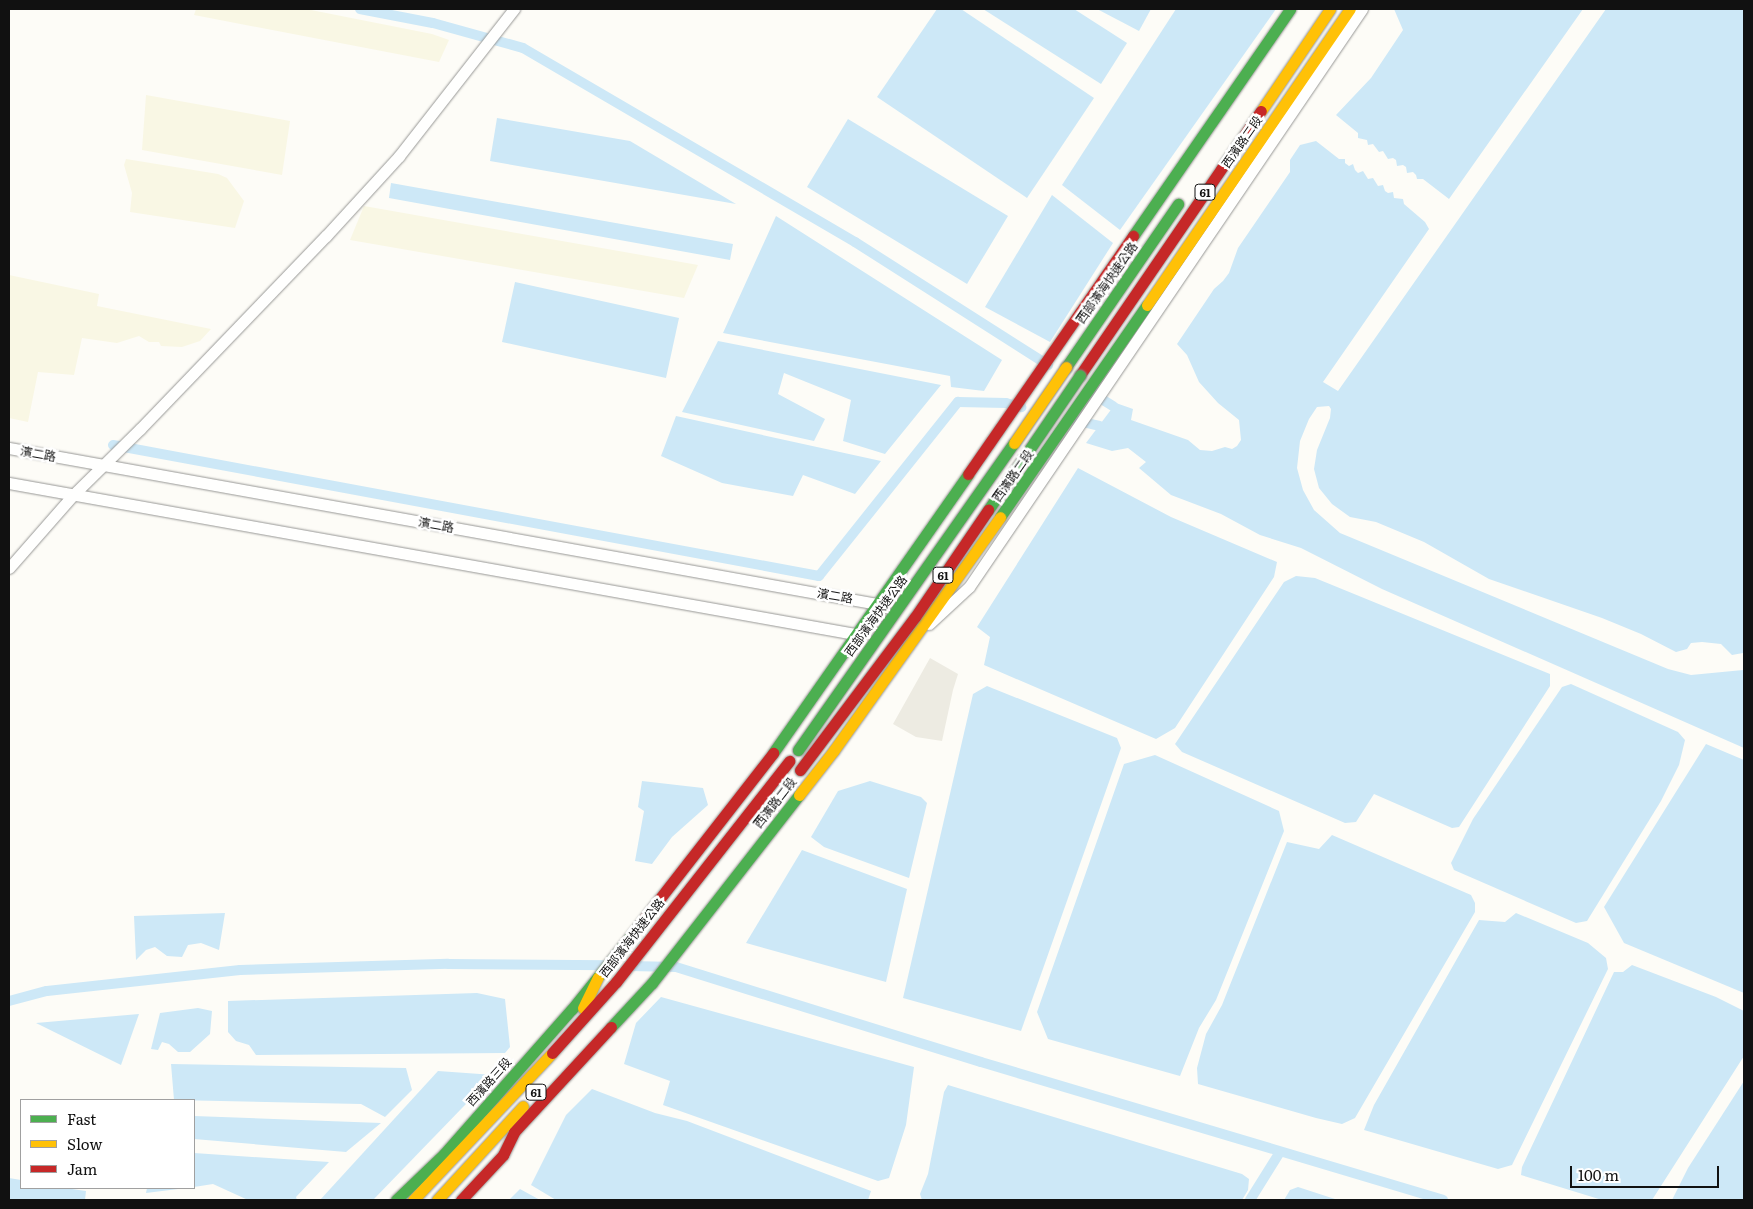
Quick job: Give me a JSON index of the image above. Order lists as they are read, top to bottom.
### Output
{
  "streets": {
    "main road": [
      "西濱路二段",
      "61",
      "西部濱海快速公路",
      "西濱路三段"
    ],
    "street": ["濱二路"]
  },
  "crossings": [
    ["西濱路二段", "濱二路"]
  ],
  "legend": ["Fast", "Slow", "Jam"],
  "scale_bar": "100 m"
}
